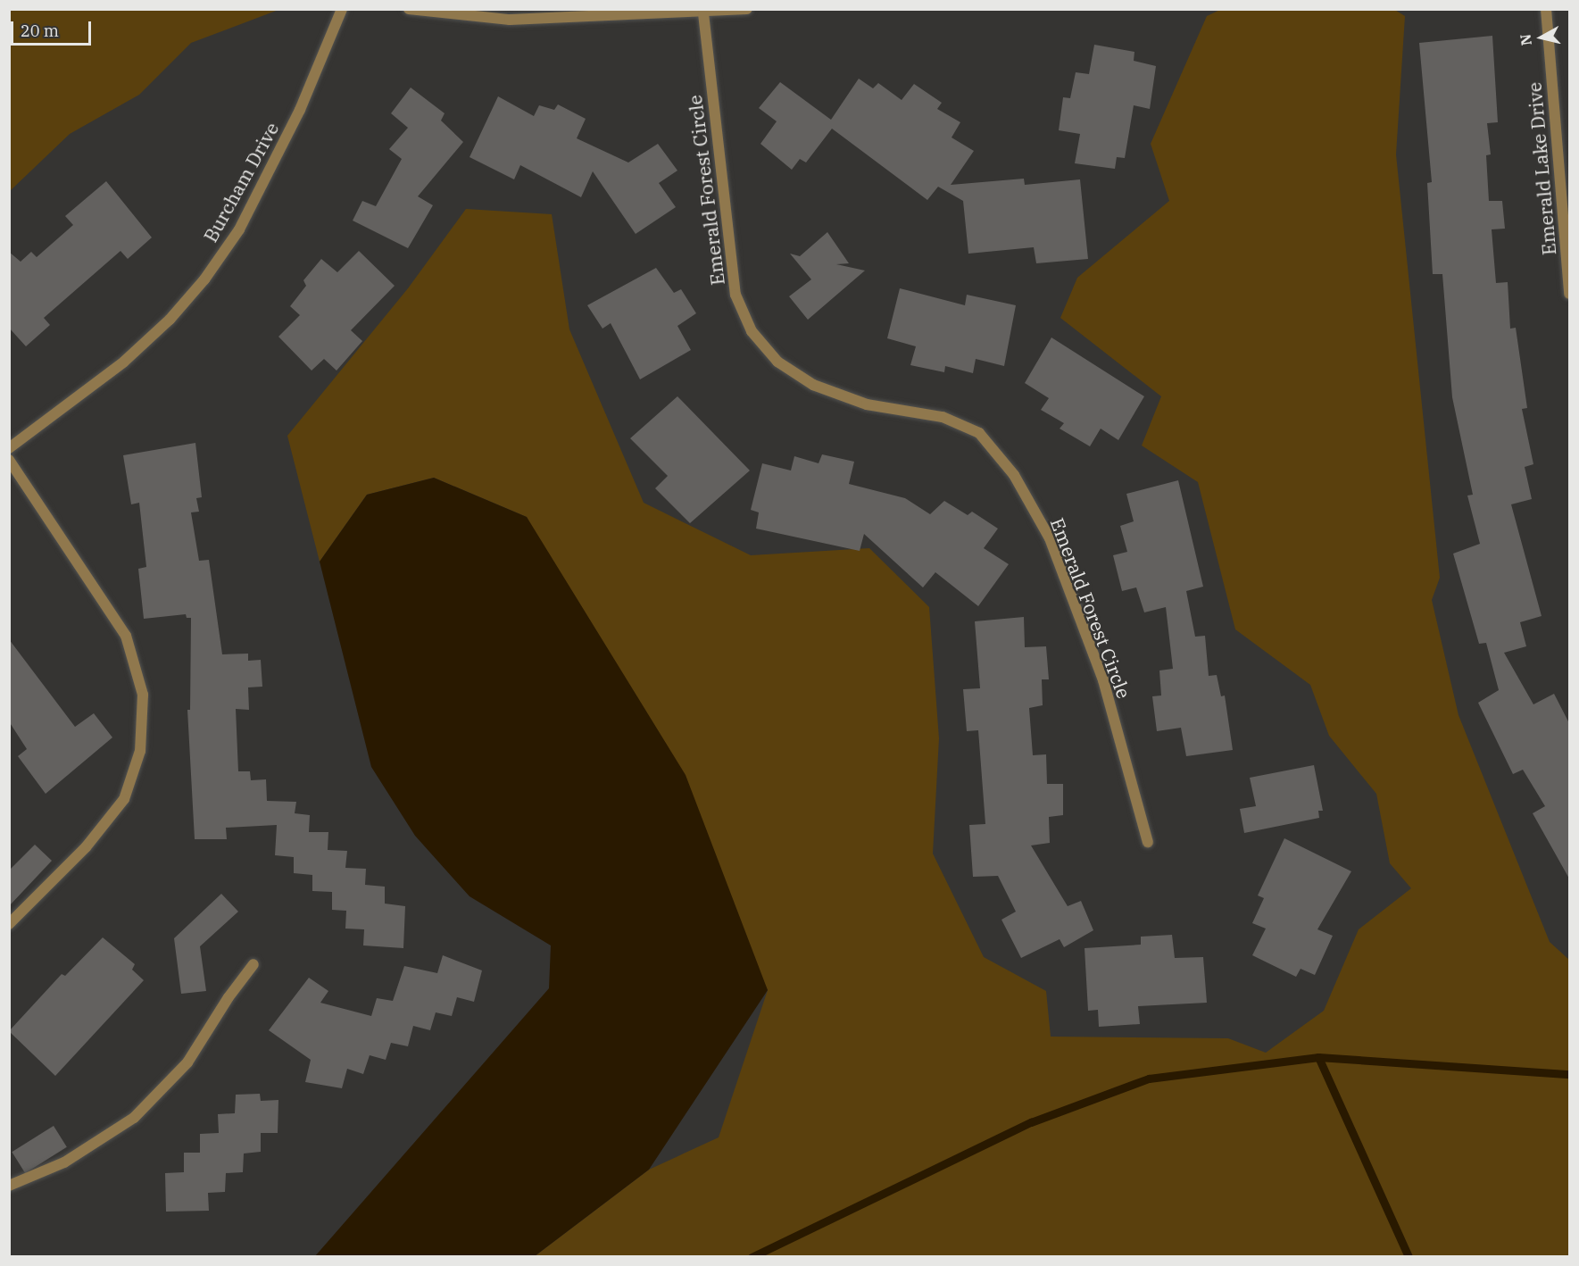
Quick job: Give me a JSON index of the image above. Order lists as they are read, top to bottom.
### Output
{
  "streets": {
    "street": ["Emerald Lake Drive", "Burcham Drive", "Emerald Forest Circle"]
  },
  "scale_bar": "20 m",
  "north": "left"
}
